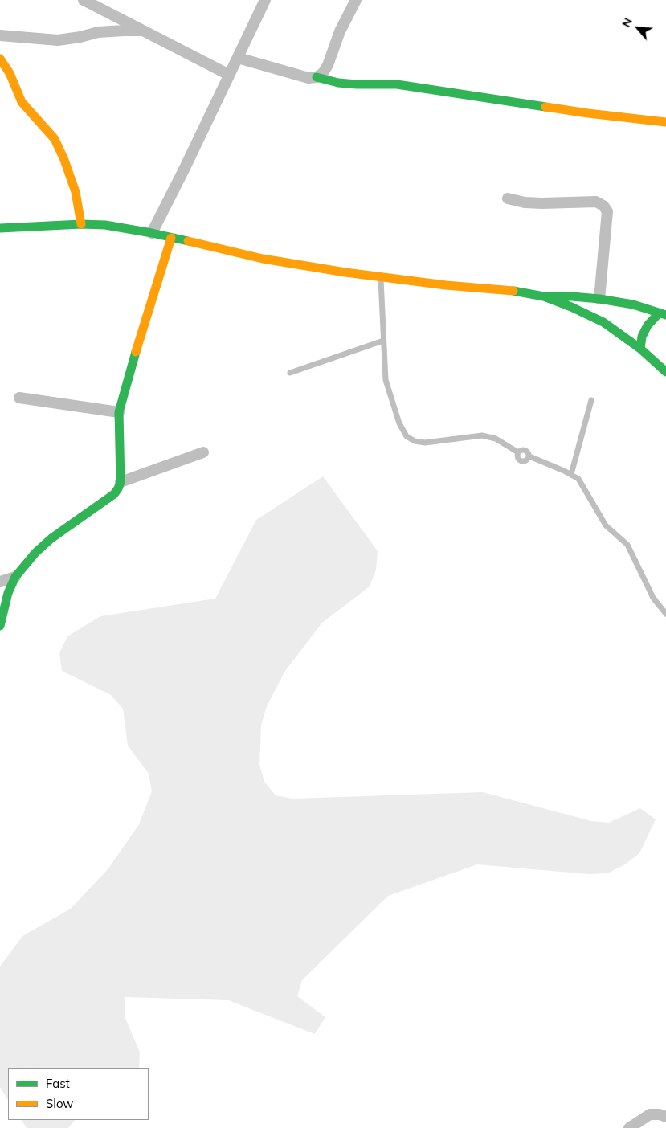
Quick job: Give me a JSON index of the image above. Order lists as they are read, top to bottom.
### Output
{
  "legend": ["Fast", "Slow"],
  "north": "top left"
}
